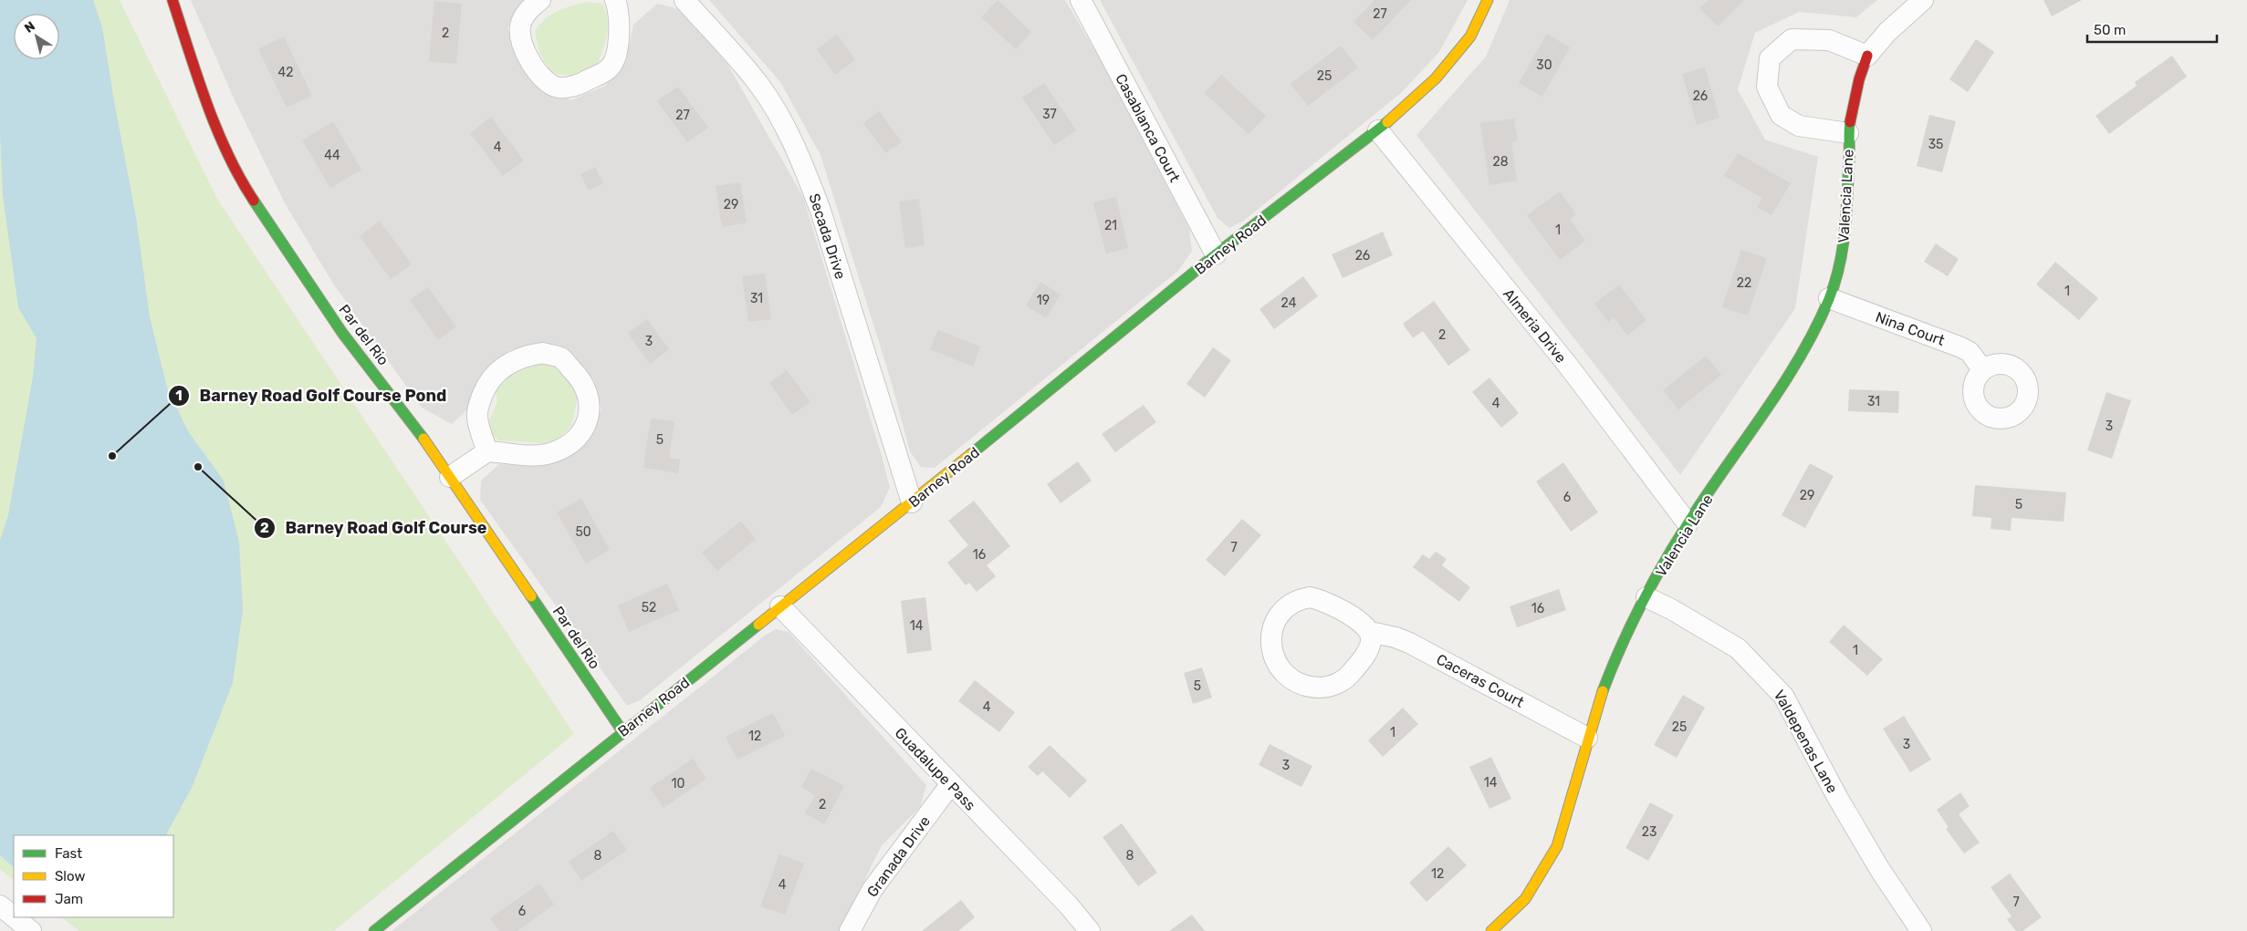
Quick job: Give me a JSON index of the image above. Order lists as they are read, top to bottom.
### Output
{
  "streets": {
    "street": [
      "Casablanca Court",
      "Valencia Lane",
      "Secada Drive",
      "Barney Road",
      "Almeria Drive",
      "Nina Court",
      "Par del Rio",
      "Caceras Court",
      "Valdepenas Lane",
      "Guadalupe Pass",
      "Granada Drive"
    ]
  },
  "crossings": [
    ["Casablanca Court", "Barney Road"],
    ["Valencia Lane", "Almeria Drive"],
    ["Valencia Lane", "Nina Court"],
    ["Valencia Lane", "Caceras Court"],
    ["Valencia Lane", "Valdepenas Lane"],
    ["Secada Drive", "Barney Road"],
    ["Barney Road", "Almeria Drive"],
    ["Barney Road", "Par del Rio"],
    ["Barney Road", "Guadalupe Pass"],
    ["Guadalupe Pass", "Granada Drive"]
  ],
  "places": ["Barney Road Golf Course Pond", "Barney Road Golf Course"],
  "house_numbers": [
    "27",
    "2",
    "30",
    "42",
    "25",
    "26",
    "37",
    "27",
    "35",
    "4",
    "44",
    "28",
    "29",
    "21",
    "1",
    "26",
    "22",
    "1",
    "31",
    "19",
    "24",
    "2",
    "3",
    "31",
    "4",
    "3",
    "5",
    "29",
    "6",
    "5",
    "50",
    "7",
    "16",
    "52",
    "16",
    "14",
    "1",
    "5",
    "4",
    "25",
    "1",
    "12",
    "3",
    "3",
    "14",
    "10",
    "2",
    "23",
    "8",
    "8",
    "12",
    "4",
    "7",
    "6"
  ],
  "legend": ["Fast", "Slow", "Jam"],
  "scale_bar": "50 m",
  "north": "top left"
}
